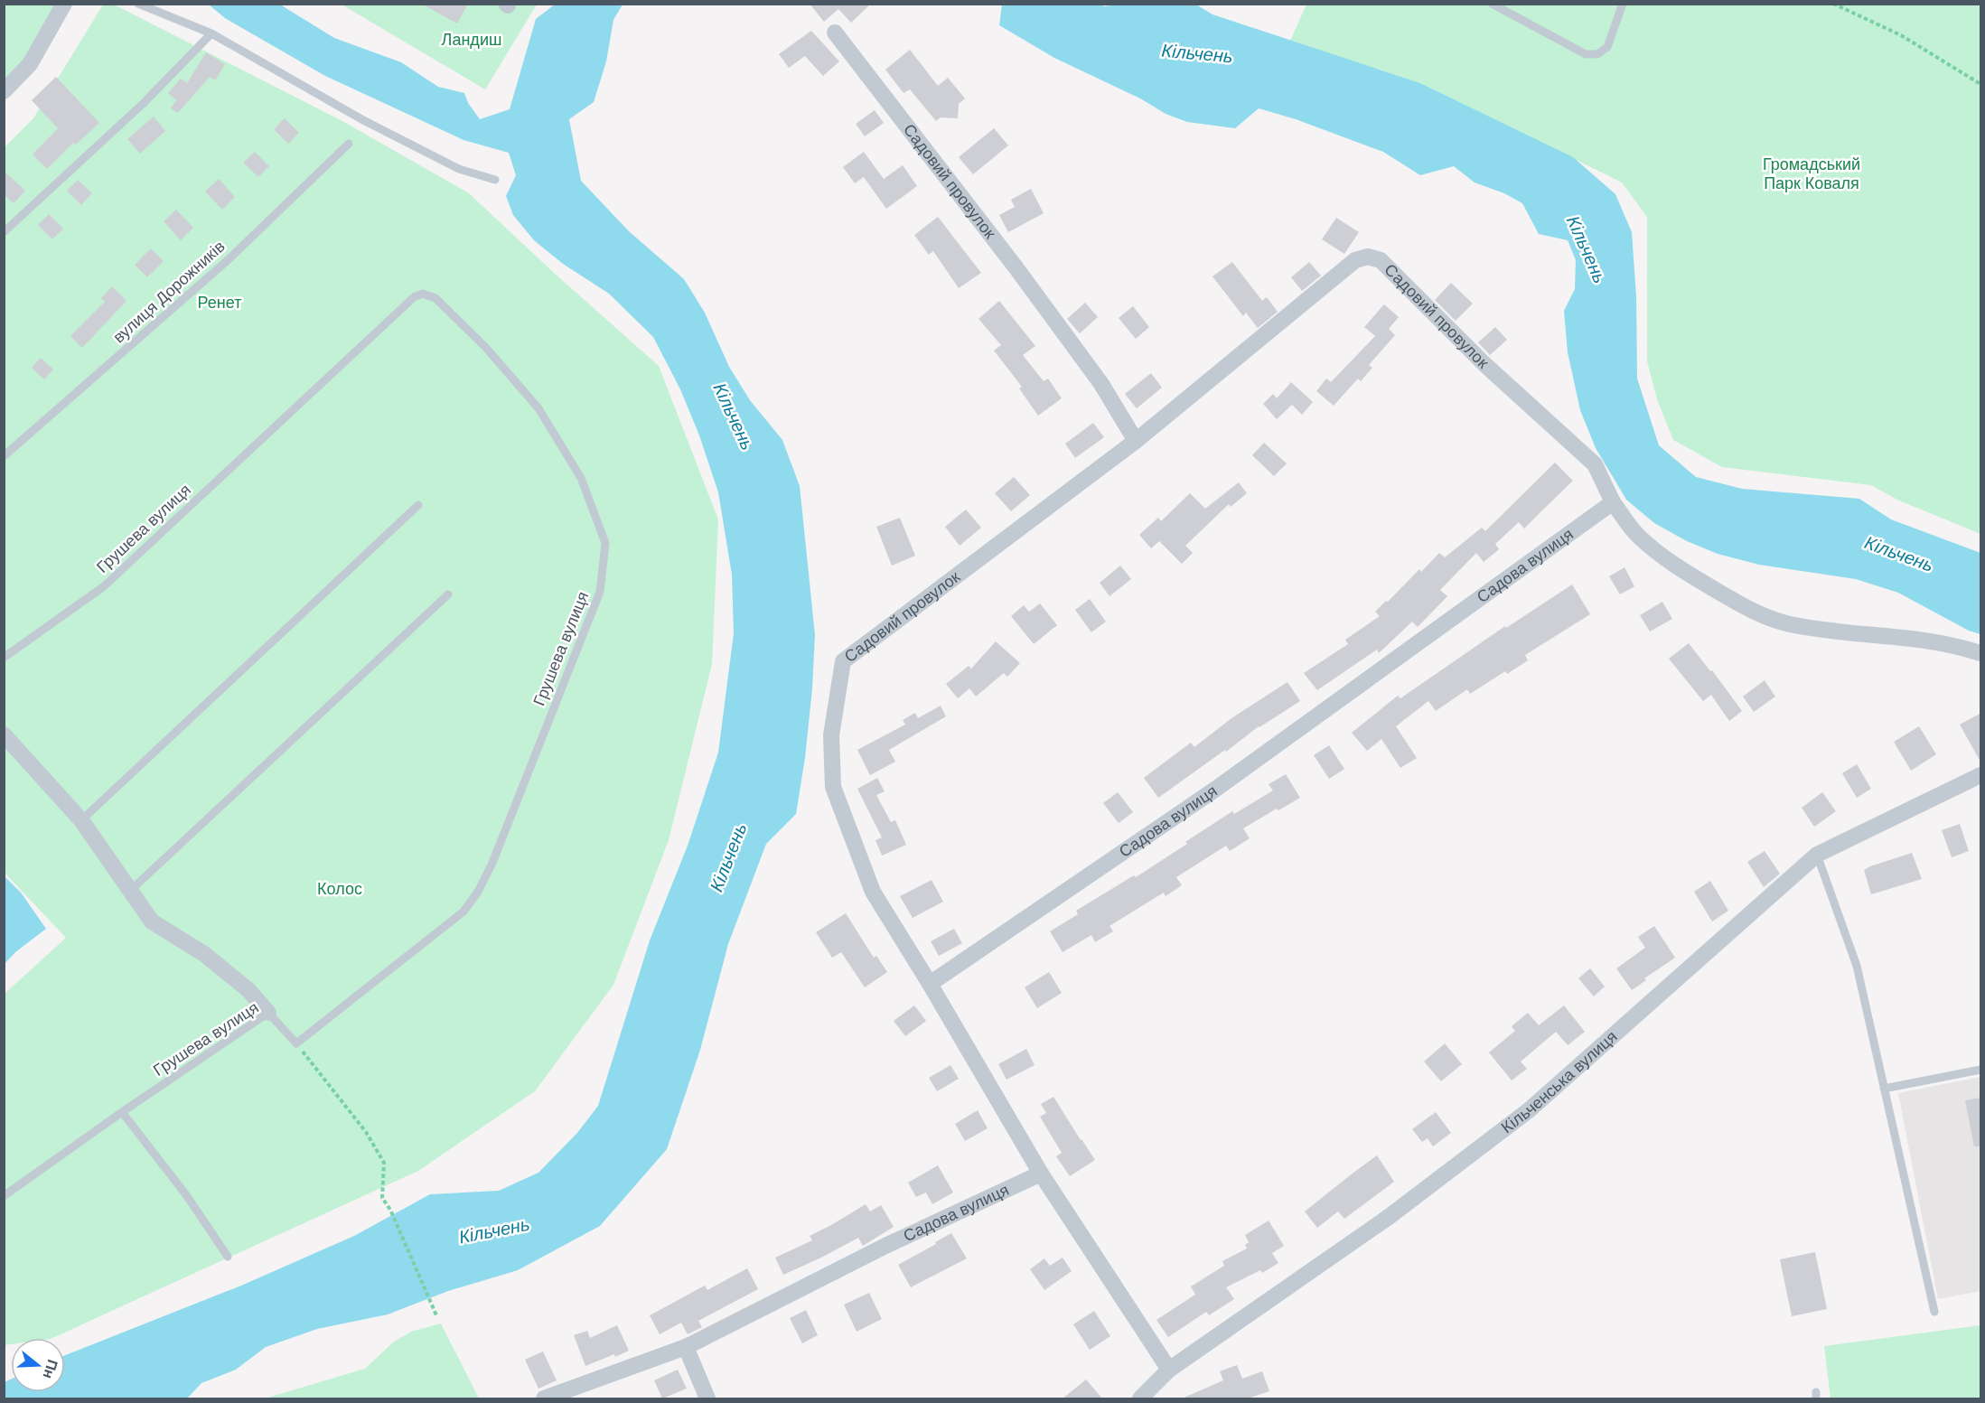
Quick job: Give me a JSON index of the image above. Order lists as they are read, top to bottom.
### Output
{
  "streets": {
    "street": ["Садовий провулок", "Садова вулиця", "Кільченська вулиця"],
    "lane": ["вулиця Дорожників", "Грушева вулиця"]
  },
  "crossings": [
    ["Садовий провулок", "Садова вулиця"]
  ],
  "water": ["Кільчень"],
  "parks": [
    "Ландиш",
    "Громадський Парк Коваля",
    "Ренет",
    "Колос"
  ],
  "north": "right"
}
